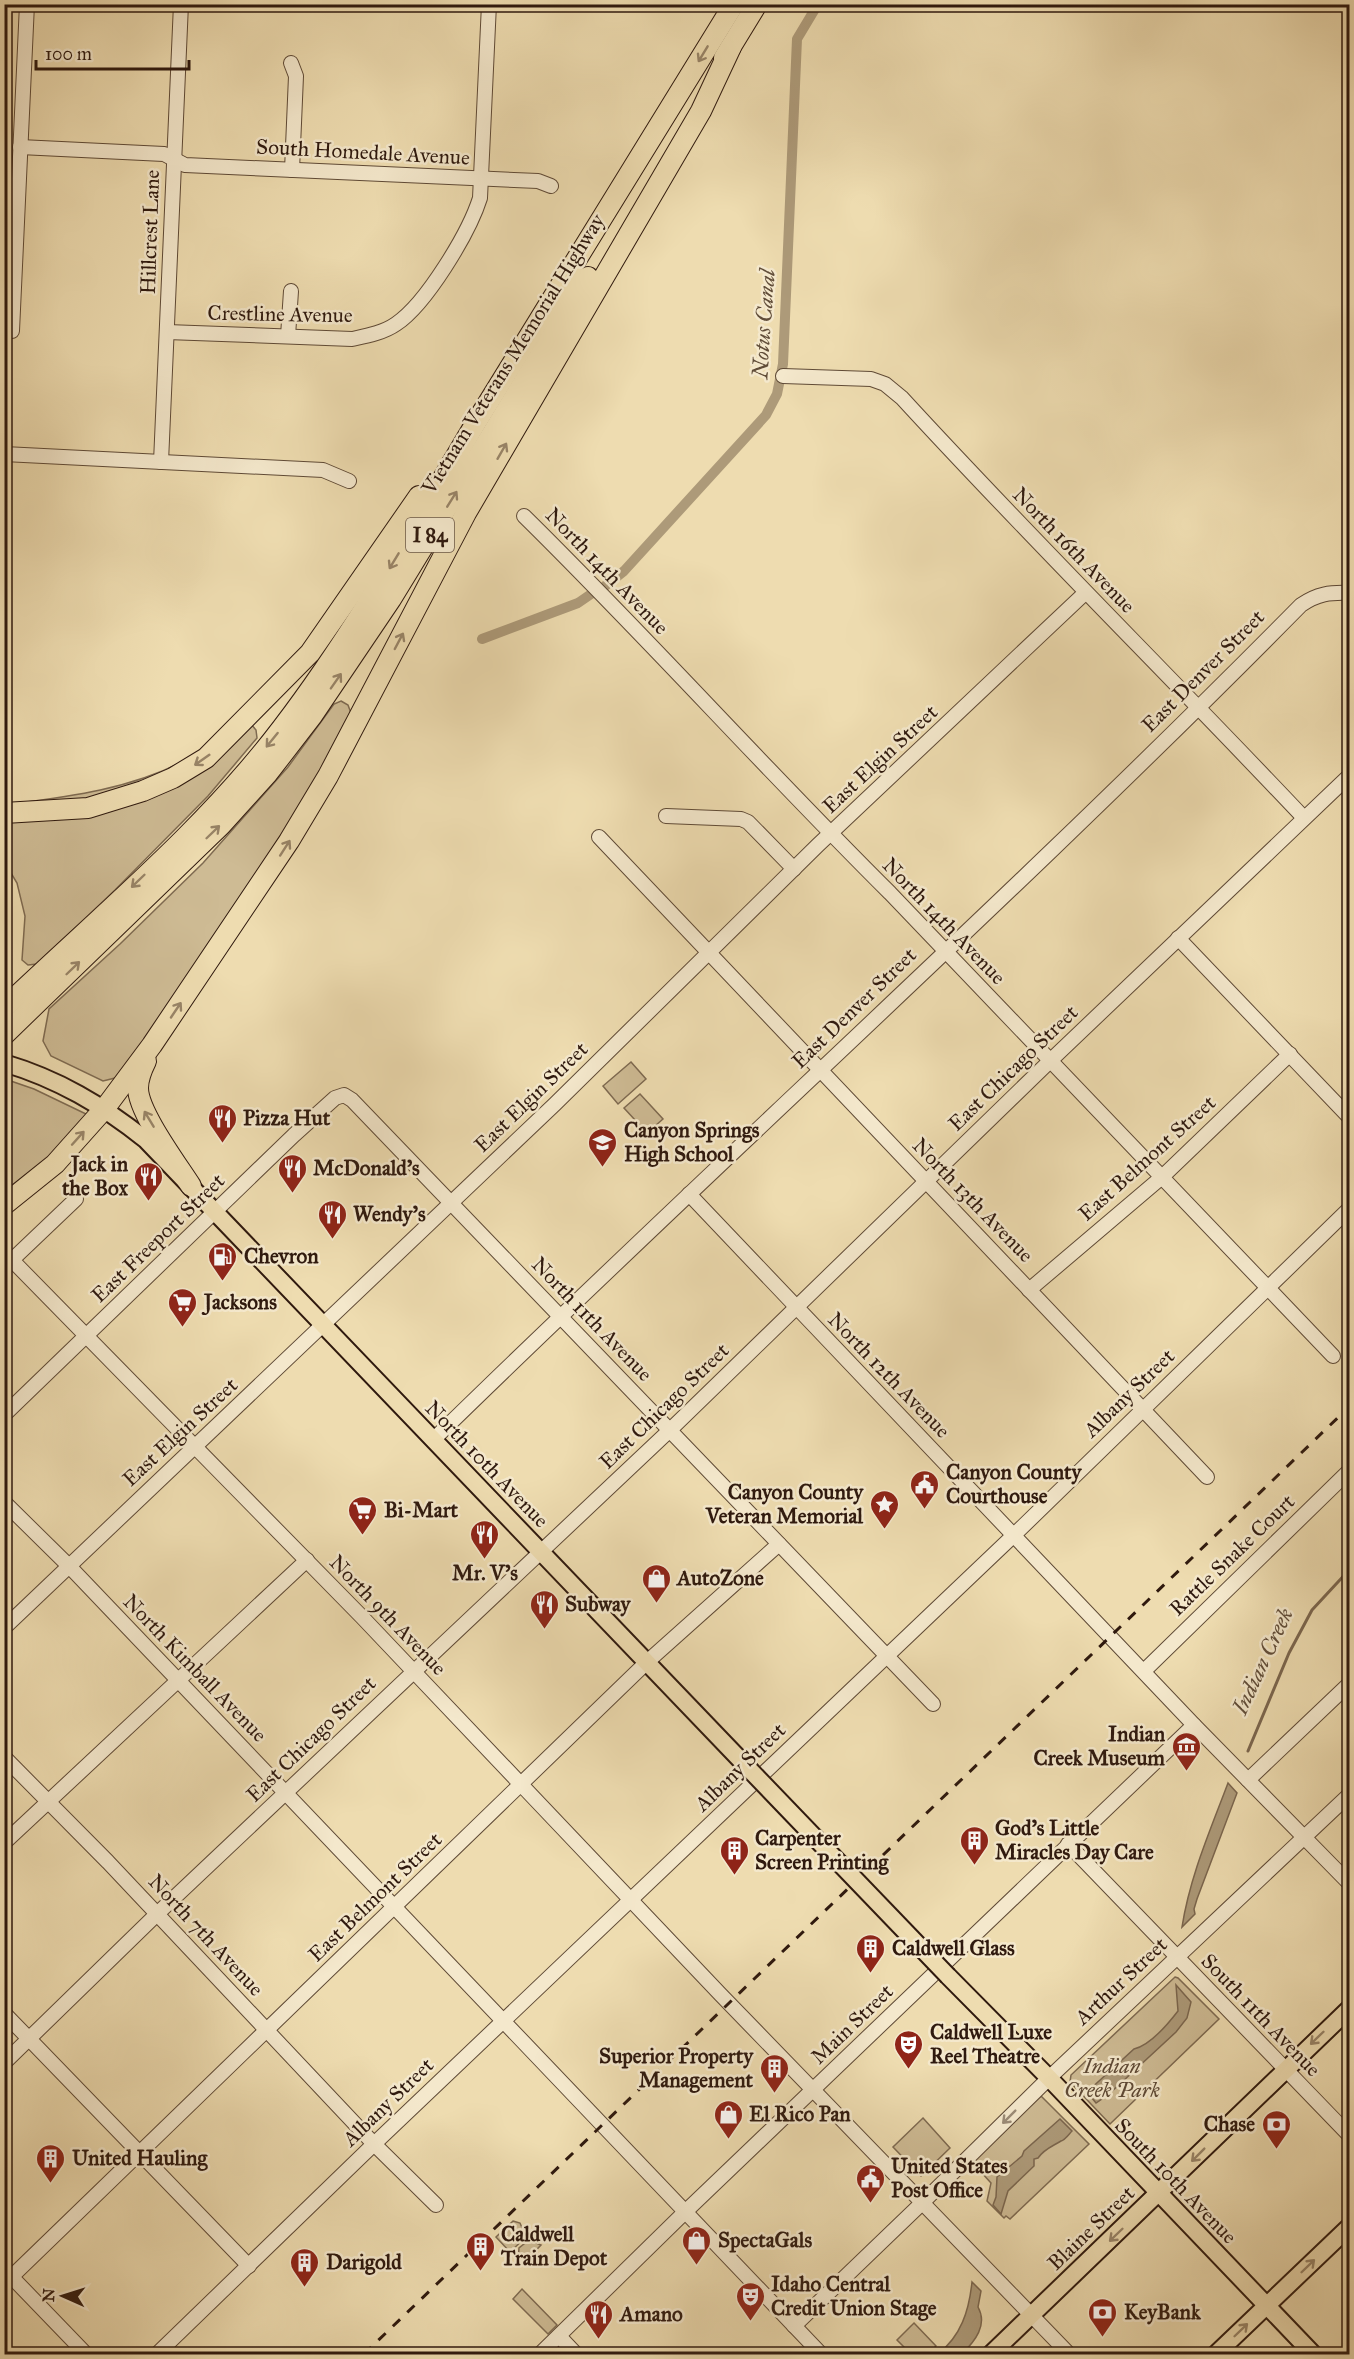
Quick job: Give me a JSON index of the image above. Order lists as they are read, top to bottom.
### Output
{
  "streets": {
    "highway": ["Vietnam Veterans Memorial Highway", "I 84"],
    "main road": ["North 10th Avenue", "South 10th Avenue", "Blaine Street"],
    "street": [
      "South Homedale Avenue",
      "Hillcrest Lane",
      "Crestline Avenue",
      "North 16th Avenue",
      "North 14th Avenue",
      "East Denver Street",
      "East Elgin Street",
      "East Chicago Street",
      "East Belmont Street",
      "North 13th Avenue",
      "East Freeport Street",
      "North 11th Avenue",
      "North 12th Avenue",
      "Albany Street",
      "Rattle Snake Court",
      "North 9th Avenue",
      "North Kimball Avenue",
      "North 7th Avenue",
      "Arthur Street",
      "South 11th Avenue",
      "Main Street"
    ]
  },
  "crossings": [
    ["South Homedale Avenue", "Hillcrest Lane"],
    ["South Homedale Avenue", "Crestline Avenue"],
    ["Hillcrest Lane", "Crestline Avenue"],
    ["North 16th Avenue", "East Denver Street"],
    ["North 16th Avenue", "East Elgin Street"],
    ["North 16th Avenue", "East Chicago Street"],
    ["North 14th Avenue", "East Denver Street"],
    ["North 14th Avenue", "East Elgin Street"],
    ["North 14th Avenue", "East Chicago Street"],
    ["North 14th Avenue", "East Belmont Street"],
    ["North 14th Avenue", "Albany Street"],
    ["East Denver Street", "North 13th Avenue"],
    ["East Denver Street", "North 11th Avenue"],
    ["East Denver Street", "North 12th Avenue"],
    ["East Denver Street", "North 10th Avenue"],
    ["East Elgin Street", "North 13th Avenue"],
    ["East Elgin Street", "North 11th Avenue"],
    ["East Elgin Street", "North 10th Avenue"],
    ["East Elgin Street", "North 9th Avenue"],
    ["East Elgin Street", "North Kimball Avenue"],
    ["East Chicago Street", "North 13th Avenue"],
    ["East Chicago Street", "North 11th Avenue"],
    ["East Chicago Street", "North 12th Avenue"],
    ["East Chicago Street", "North 10th Avenue"],
    ["East Chicago Street", "North 9th Avenue"],
    ["East Chicago Street", "North Kimball Avenue"],
    ["East Chicago Street", "North 7th Avenue"],
    ["East Belmont Street", "North 13th Avenue"],
    ["East Belmont Street", "North 11th Avenue"],
    ["East Belmont Street", "North 10th Avenue"],
    ["East Belmont Street", "North 9th Avenue"],
    ["East Belmont Street", "North Kimball Avenue"],
    ["East Belmont Street", "North 7th Avenue"],
    ["North 13th Avenue", "Albany Street"],
    ["East Freeport Street", "North 11th Avenue"],
    ["East Freeport Street", "North 10th Avenue"],
    ["East Freeport Street", "North 9th Avenue"],
    ["North 11th Avenue", "Albany Street"],
    ["North 12th Avenue", "Albany Street"],
    ["North 12th Avenue", "Rattle Snake Court"],
    ["North 12th Avenue", "Arthur Street"],
    ["North 12th Avenue", "Main Street"],
    ["Albany Street", "North 9th Avenue"],
    ["Albany Street", "North Kimball Avenue"],
    ["Albany Street", "North 7th Avenue"],
    ["North 10th Avenue", "South 10th Avenue"],
    ["North 9th Avenue", "Arthur Street"],
    ["North 9th Avenue", "Main Street"],
    ["North 9th Avenue", "Blaine Street"],
    ["North Kimball Avenue", "Arthur Street"],
    ["North Kimball Avenue", "Main Street"],
    ["Arthur Street", "South 11th Avenue"],
    ["Arthur Street", "South 10th Avenue"],
    ["South 11th Avenue", "Main Street"],
    ["South 11th Avenue", "Blaine Street"],
    ["South 10th Avenue", "Blaine Street"]
  ],
  "one_way": ["Blaine Street"],
  "water": ["Notus Canal", "Indian Creek"],
  "parks": ["Indian Creek Park"],
  "places": {
    "restaurant": [
      "Pizza Hut",
      "McDonald's",
      "Jack in the Box",
      "Wendy's",
      "Mr. V's",
      "Subway",
      "Amano"
    ],
    "school or university": ["Canyon Springs High School"],
    "fuel station": ["Chevron"],
    "supermarket": ["Jacksons", "Bi-Mart"],
    "public building": ["Canyon County Courthouse", "United States Post Office"],
    "place": ["Canyon County Veteran Memorial"],
    "shop": ["AutoZone", "El Rico Pan", "SpectaGals"],
    "museum": ["Indian Creek Museum"],
    "building": [
      "God's Little Miracles Day Care",
      "Carpenter Screen Printing",
      "Caldwell Glass",
      "Superior Property Management",
      "United Hauling",
      "Caldwell Train Depot",
      "Darigold"
    ],
    "theatre": ["Caldwell Luxe Reel Theatre", "Idaho Central Credit Union Stage"],
    "bank": ["Chase", "KeyBank"]
  },
  "scale_bar": "100 m",
  "north": "left"
}
